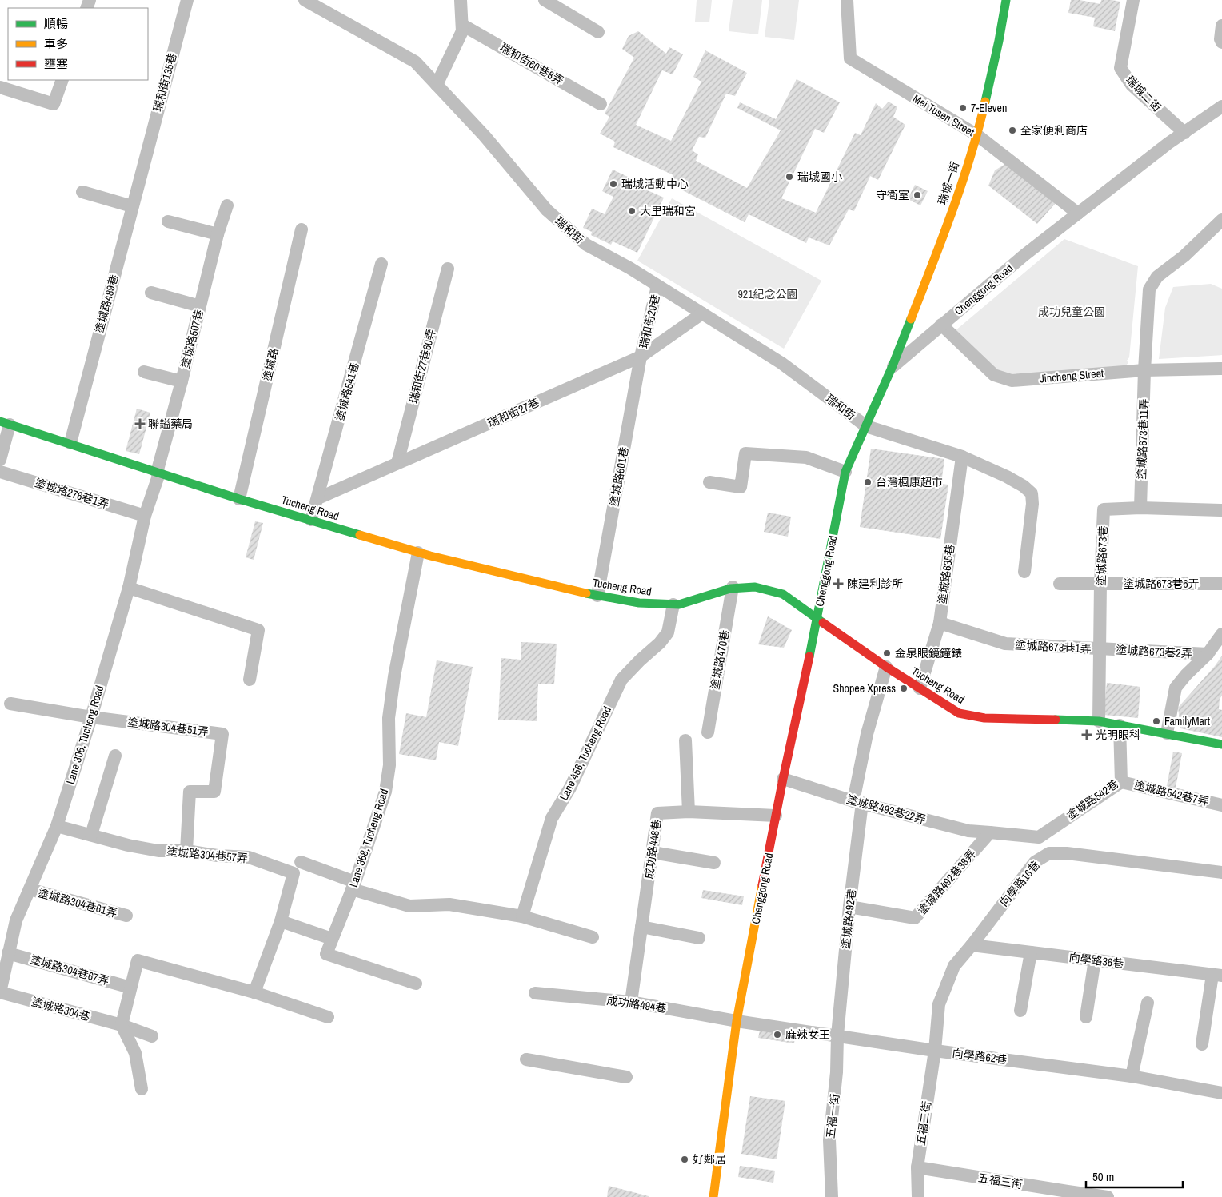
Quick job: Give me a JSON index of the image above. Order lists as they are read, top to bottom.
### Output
{
  "streets": {
    "street": [
      "瑞和街60巷8弄",
      "瑞和街135巷",
      "瑞城二街",
      "Mei Tusen Street",
      "瑞城一街",
      "瑞和街",
      "Chenggong Road",
      "塗城路489巷",
      "瑞和街29巷",
      "塗城路507巷",
      "塗城路",
      "瑞和街27巷60弄",
      "Jincheng Street",
      "塗城路541巷",
      "瑞和街27巷",
      "塗城路673巷11弄",
      "塗城路601巷",
      "塗城路276巷1弄",
      "Tucheng Road",
      "塗城路673巷",
      "塗城路635巷",
      "塗城路673巷6弄",
      "塗城路673巷1弄",
      "塗城路673巷2弄",
      "塗城路470巷",
      "塗城路304巷51弄",
      "Lane 306, Tucheng Road",
      "Lane 456, Tucheng Road",
      "塗城路542巷7弄",
      "塗城路542巷",
      "塗城路492巷22弄",
      "Lane 368, Tucheng Road",
      "成功路448巷",
      "塗城路304巷57弄",
      "塗城路492巷38弄",
      "向學路16巷",
      "塗城路304巷61弄",
      "塗城路492巷",
      "向學路36巷",
      "塗城路304巷67弄",
      "成功路494巷",
      "塗城路304巷",
      "向學路62巷",
      "五福一街",
      "五福二街",
      "五福三街"
    ]
  },
  "crossings": [
    ["瑞和街135巷", "塗城路489巷"],
    ["瑞城二街", "Chenggong Road"],
    ["Mei Tusen Street", "瑞城一街"],
    ["Mei Tusen Street", "Chenggong Road"],
    ["瑞城一街", "Chenggong Road"],
    ["瑞和街", "Chenggong Road"],
    ["瑞和街", "瑞和街29巷"],
    ["瑞和街", "瑞和街27巷"],
    ["瑞和街", "塗城路635巷"],
    ["Chenggong Road", "Jincheng Street"],
    ["Chenggong Road", "Tucheng Road"],
    ["Chenggong Road", "塗城路492巷22弄"],
    ["Chenggong Road", "成功路448巷"],
    ["Chenggong Road", "成功路494巷"],
    ["Chenggong Road", "向學路62巷"],
    ["塗城路489巷", "Tucheng Road"],
    ["瑞和街29巷", "瑞和街27巷"],
    ["瑞和街29巷", "塗城路601巷"],
    ["塗城路507巷", "Tucheng Road"],
    ["塗城路507巷", "Lane 306, Tucheng Road"],
    ["塗城路", "Tucheng Road"],
    ["瑞和街27巷60弄", "瑞和街27巷"],
    ["Jincheng Street", "塗城路673巷11弄"],
    ["塗城路541巷", "瑞和街27巷"],
    ["塗城路541巷", "Tucheng Road"],
    ["瑞和街27巷", "塗城路601巷"],
    ["塗城路673巷11弄", "塗城路673巷"],
    ["塗城路601巷", "Tucheng Road"],
    ["塗城路276巷1弄", "Lane 306, Tucheng Road"],
    ["Tucheng Road", "塗城路673巷"],
    ["Tucheng Road", "塗城路635巷"],
    ["Tucheng Road", "塗城路470巷"],
    ["Tucheng Road", "Lane 306, Tucheng Road"],
    ["Tucheng Road", "Lane 456, Tucheng Road"],
    ["Tucheng Road", "塗城路542巷"],
    ["Tucheng Road", "Lane 368, Tucheng Road"],
    ["Tucheng Road", "塗城路492巷"],
    ["塗城路673巷", "塗城路673巷6弄"],
    ["塗城路673巷", "塗城路673巷1弄"],
    ["塗城路673巷", "塗城路673巷2弄"],
    ["塗城路635巷", "塗城路673巷1弄"],
    ["塗城路673巷1弄", "塗城路673巷2弄"],
    ["塗城路304巷51弄", "Lane 306, Tucheng Road"],
    ["塗城路304巷51弄", "塗城路304巷57弄"],
    ["Lane 306, Tucheng Road", "塗城路304巷57弄"],
    ["Lane 306, Tucheng Road", "塗城路304巷61弄"],
    ["Lane 306, Tucheng Road", "塗城路304巷67弄"],
    ["Lane 306, Tucheng Road", "塗城路304巷"],
    ["塗城路542巷7弄", "塗城路542巷"],
    ["塗城路542巷", "塗城路492巷22弄"],
    ["塗城路542巷", "塗城路492巷38弄"],
    ["塗城路492巷22弄", "塗城路492巷38弄"],
    ["塗城路492巷22弄", "塗城路492巷"],
    ["成功路448巷", "成功路494巷"],
    ["塗城路492巷38弄", "塗城路492巷"],
    ["向學路16巷", "向學路36巷"],
    ["向學路16巷", "向學路62巷"],
    ["向學路16巷", "五福二街"],
    ["塗城路492巷", "向學路62巷"],
    ["塗城路492巷", "五福一街"],
    ["成功路494巷", "向學路62巷"],
    ["向學路62巷", "五福一街"],
    ["向學路62巷", "五福二街"],
    ["五福二街", "五福三街"]
  ],
  "parks": ["921紀念公園", "成功兒童公園"],
  "places": {
    "other": [
      "7-Eleven",
      "全家便利商店",
      "瑞城國小",
      "瑞城活動中心",
      "守衛室",
      "大里瑞和宮",
      "台灣楓康超市",
      "金泉眼鏡鐘錶",
      "Shopee Xpress",
      "FamilyMart",
      "麻辣女王",
      "好鄰居"
    ],
    "health": ["聯鎰藥局", "陳建利診所", "光明眼科"]
  },
  "legend": ["順暢", "車多", "壅塞"],
  "scale_bar": "50 m"
}
